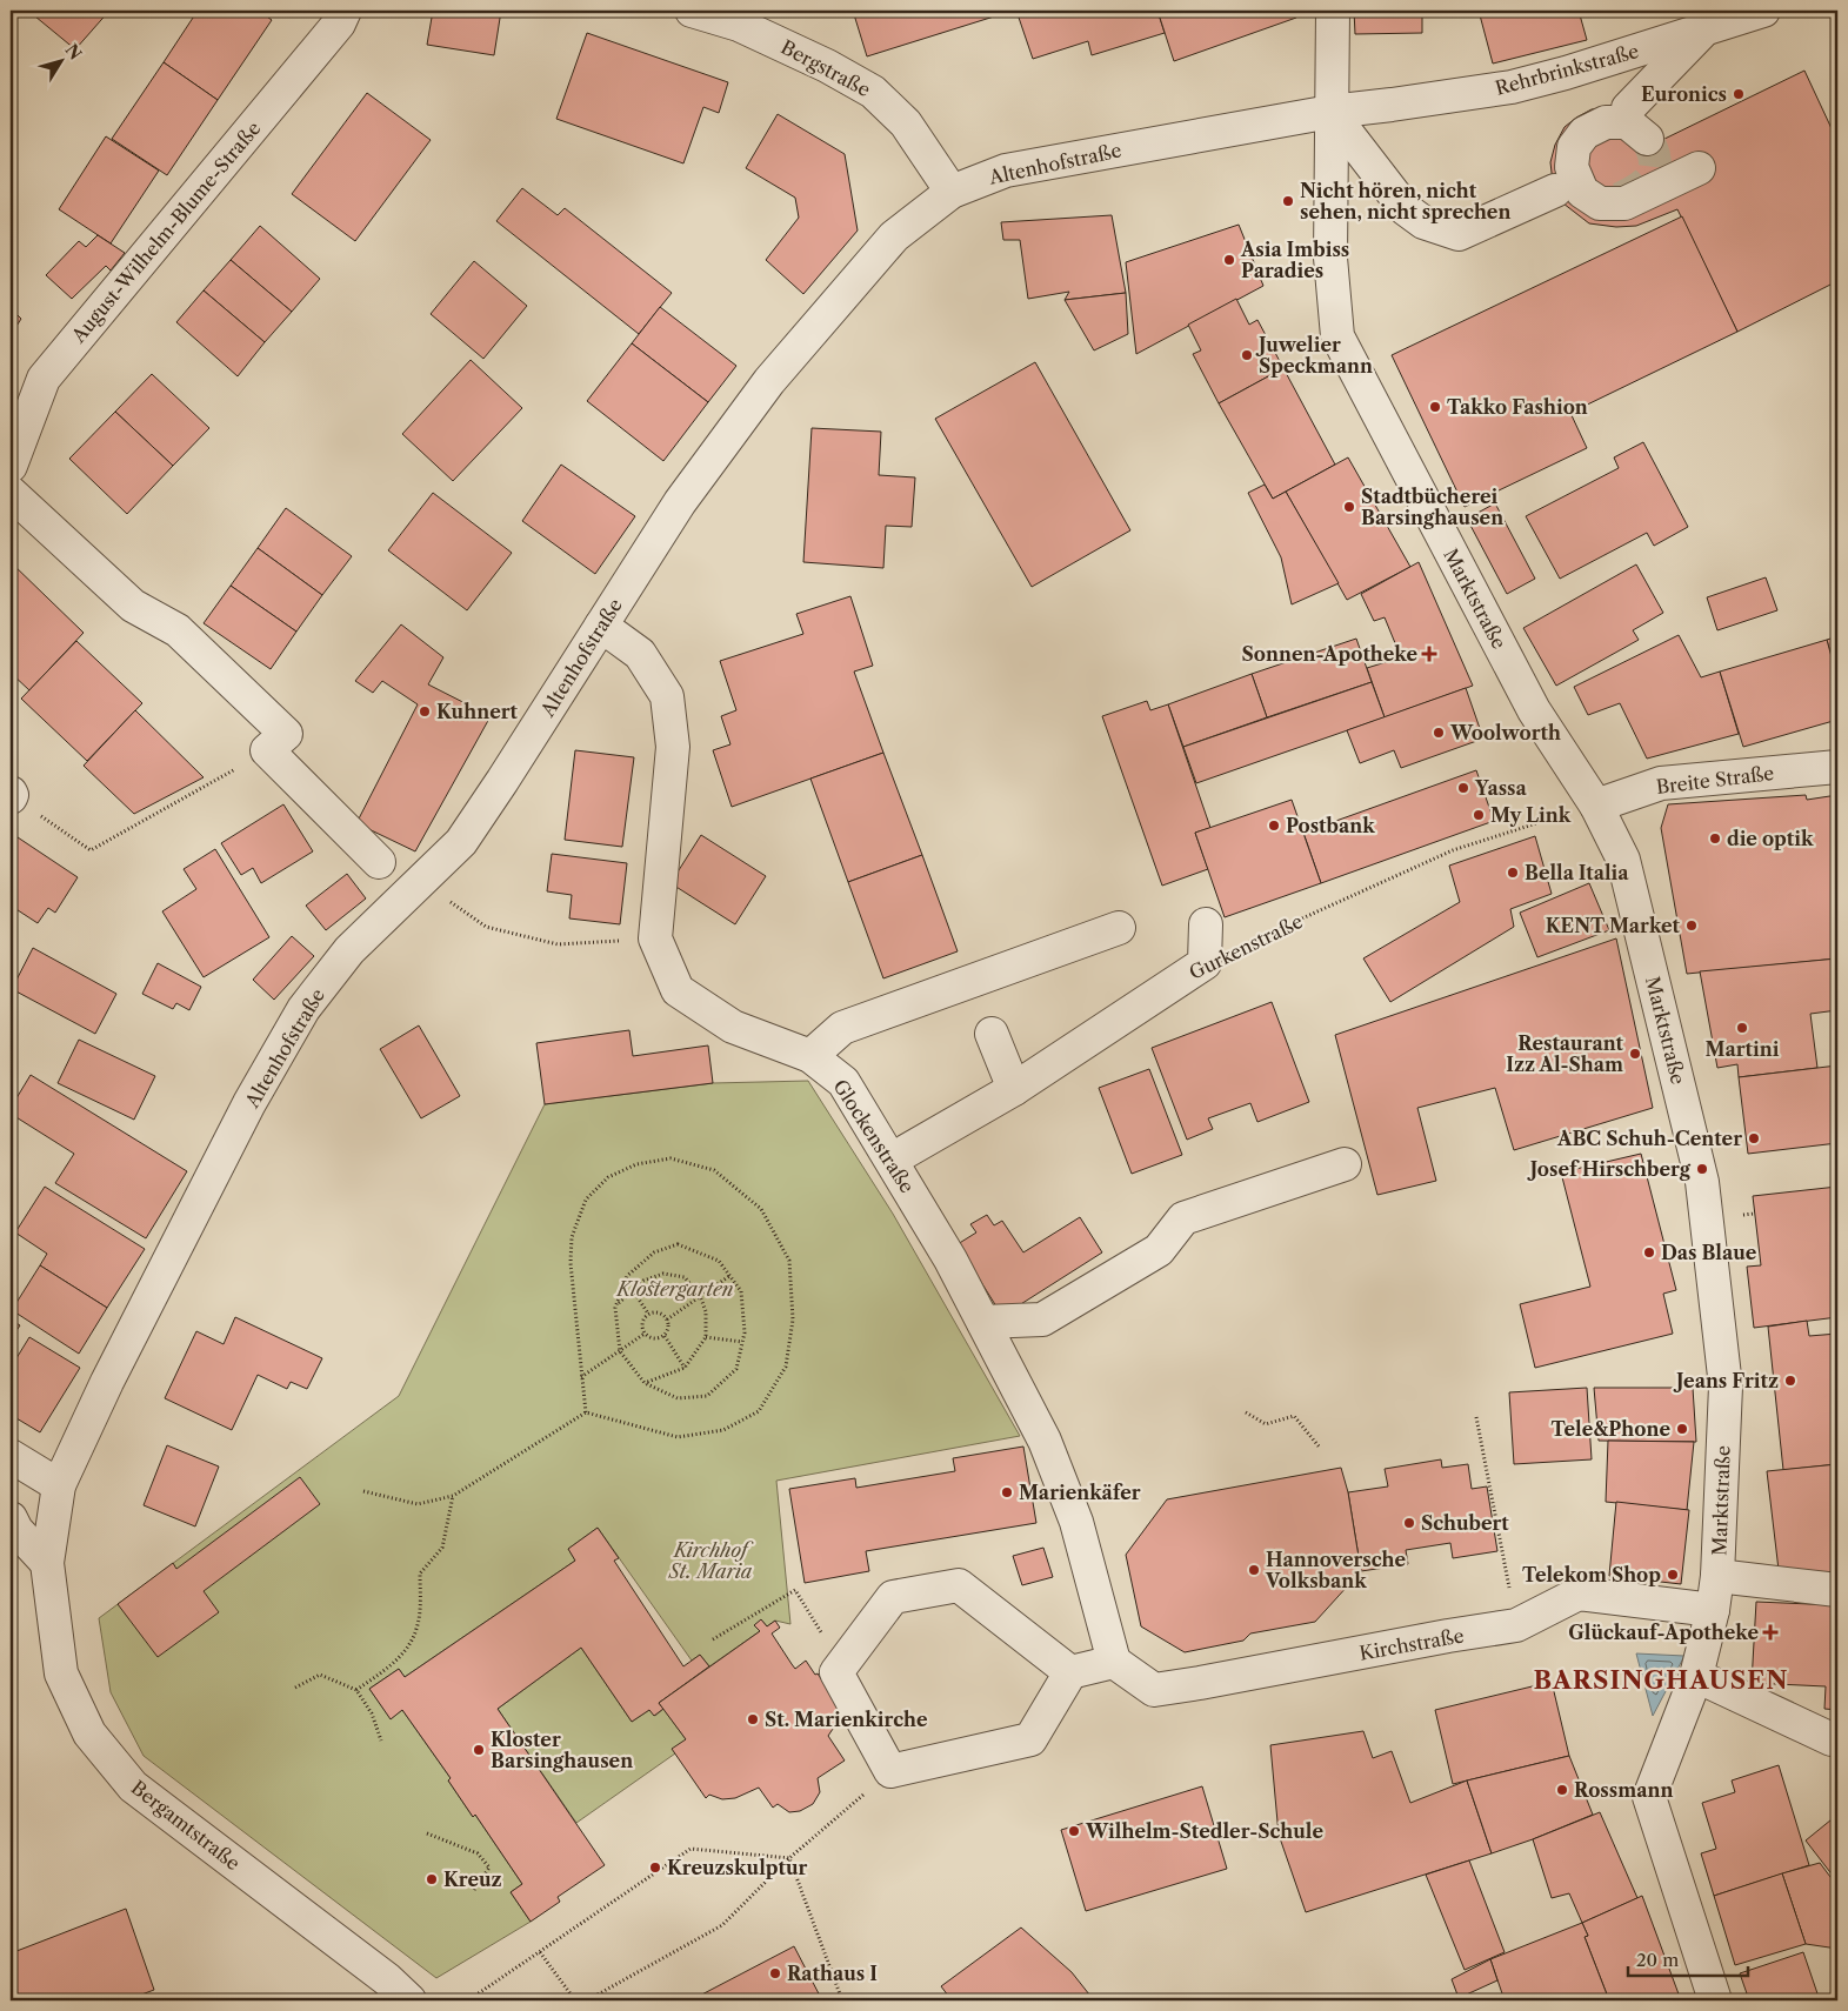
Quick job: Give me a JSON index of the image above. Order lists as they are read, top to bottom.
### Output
{
  "streets": {
    "street": [
      "Bergstraße",
      "Rehrbrinkstraße",
      "Altenhofstraße",
      "August-Wilhelm-Blume-Straße",
      "Marktstraße",
      "Breite Straße",
      "Gurkenstraße",
      "Glockenstraße",
      "Kirchstraße",
      "Bergamtstraße"
    ]
  },
  "crossings": [
    ["Bergstraße", "Altenhofstraße"],
    ["Rehrbrinkstraße", "Altenhofstraße"],
    ["Rehrbrinkstraße", "Marktstraße"],
    ["Altenhofstraße", "Marktstraße"],
    ["Altenhofstraße", "Glockenstraße"],
    ["Altenhofstraße", "Bergamtstraße"],
    ["Marktstraße", "Breite Straße"],
    ["Marktstraße", "Gurkenstraße"],
    ["Marktstraße", "Kirchstraße"],
    ["Breite Straße", "Gurkenstraße"],
    ["Gurkenstraße", "Glockenstraße"],
    ["Glockenstraße", "Kirchstraße"]
  ],
  "districts": ["BARSINGHAUSEN"],
  "parks": ["Klostergarten", "Kirchhof St. Maria"],
  "places": {
    "other": [
      "Euronics",
      "Nicht hören, nicht sehen, nicht sprechen",
      "Asia Imbiss Paradies",
      "Juwelier Speckmann",
      "Takko Fashion",
      "Stadtbücherei Barsinghausen",
      "Kuhnert",
      "Woolworth",
      "Yassa",
      "My Link",
      "Postbank",
      "die optik",
      "Bella Italia",
      "KENT Market",
      "Martini",
      "Restaurant Izz Al-Sham",
      "ABC Schuh-Center",
      "Josef Hirschberg",
      "Das Blaue",
      "Jeans Fritz",
      "Tele&Phone",
      "Marienkäfer",
      "Schubert",
      "Hannoversche Volksbank",
      "Telekom Shop",
      "St. Marienkirche",
      "Kloster Barsinghausen",
      "Rossmann",
      "Wilhelm-Stedler-Schule",
      "Kreuzskulptur",
      "Kreuz",
      "Rathaus I"
    ],
    "health": ["Sonnen-Apotheke", "Glückauf-Apotheke"]
  },
  "scale_bar": "20 m",
  "north": "top right"
}
